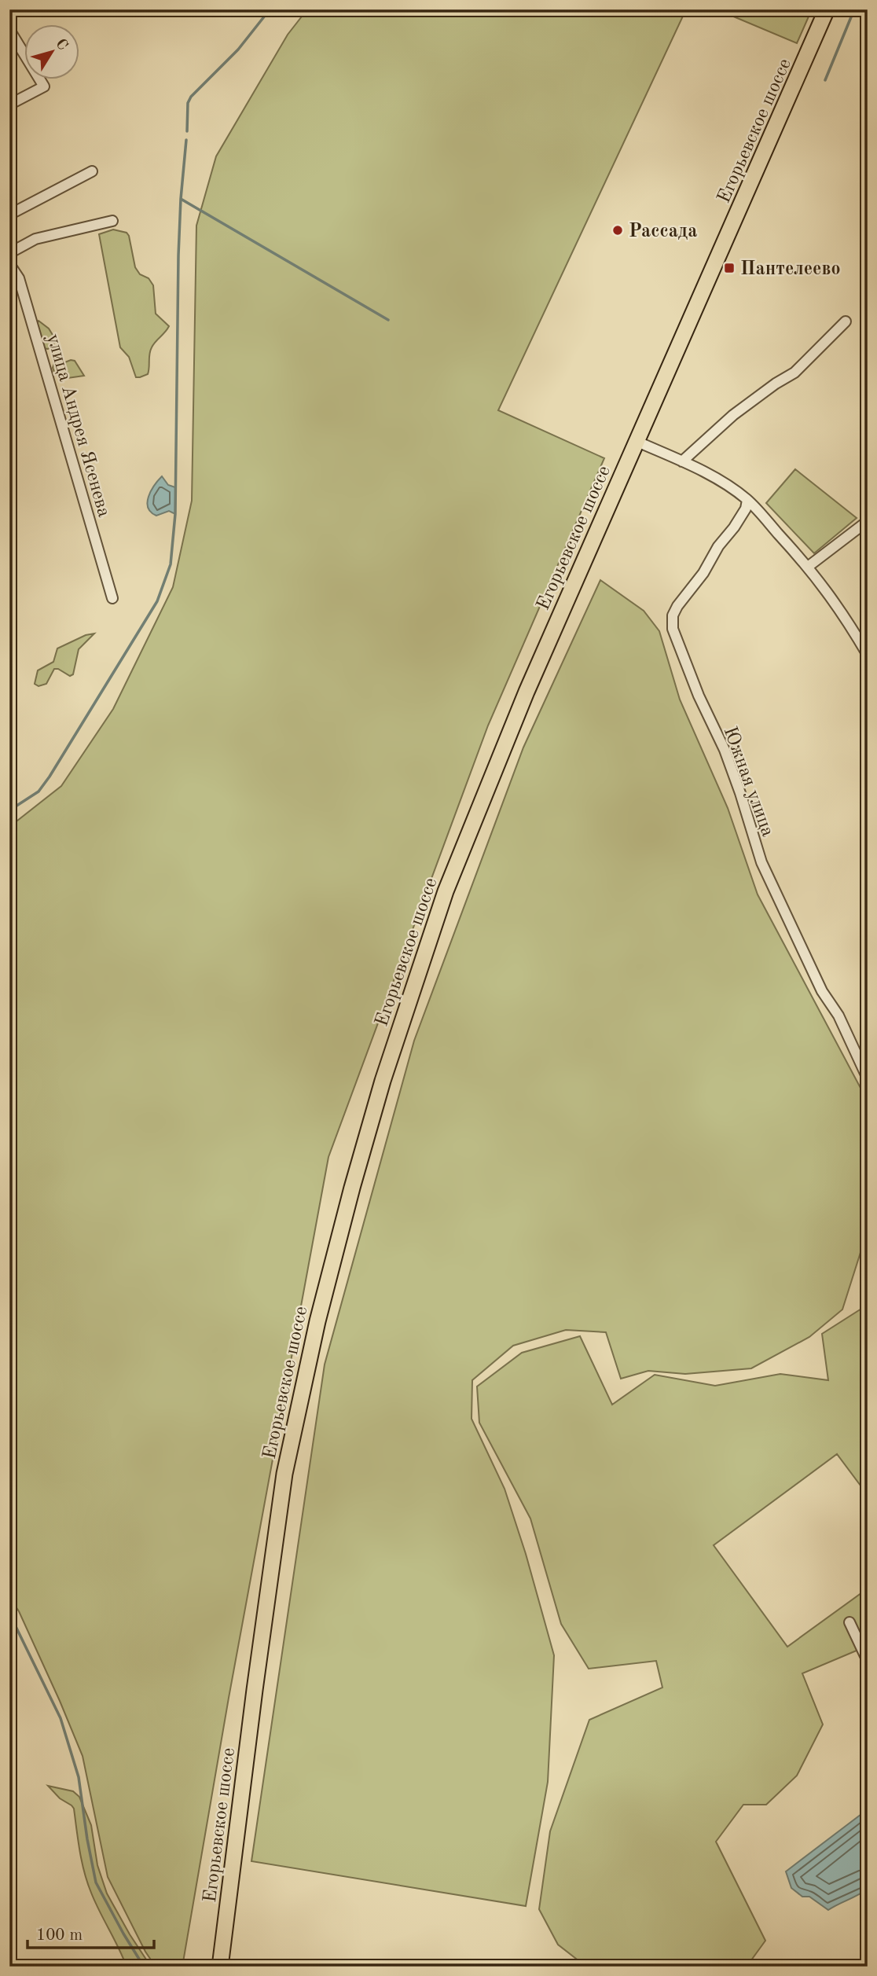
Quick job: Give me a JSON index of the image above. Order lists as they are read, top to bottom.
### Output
{
  "streets": {
    "main road": ["Егорьевское шоссе"],
    "street": ["улица Андрея Ясенева", "Южная улица"]
  },
  "places": {
    "other": ["Рассада"],
    "transit": ["Пантелеево"]
  },
  "scale_bar": "100 m",
  "north": "top right"
}
